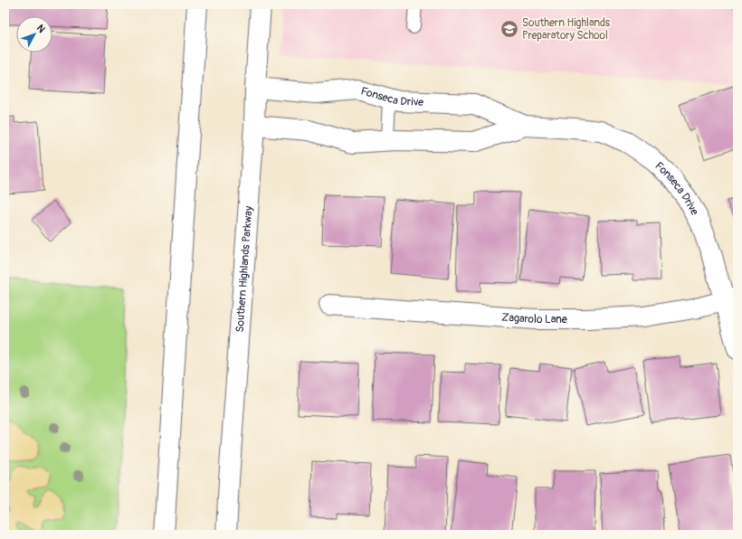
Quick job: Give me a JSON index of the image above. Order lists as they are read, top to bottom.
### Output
{
  "streets": {
    "street": ["Fonseca Drive", "Southern Highlands Parkway", "Zagarolo Lane"]
  },
  "crossings": [
    ["Fonseca Drive", "Southern Highlands Parkway"],
    ["Fonseca Drive", "Zagarolo Lane"]
  ],
  "places": {
    "school or university": ["Southern Highlands Preparatory School"]
  },
  "north": "top right"
}
